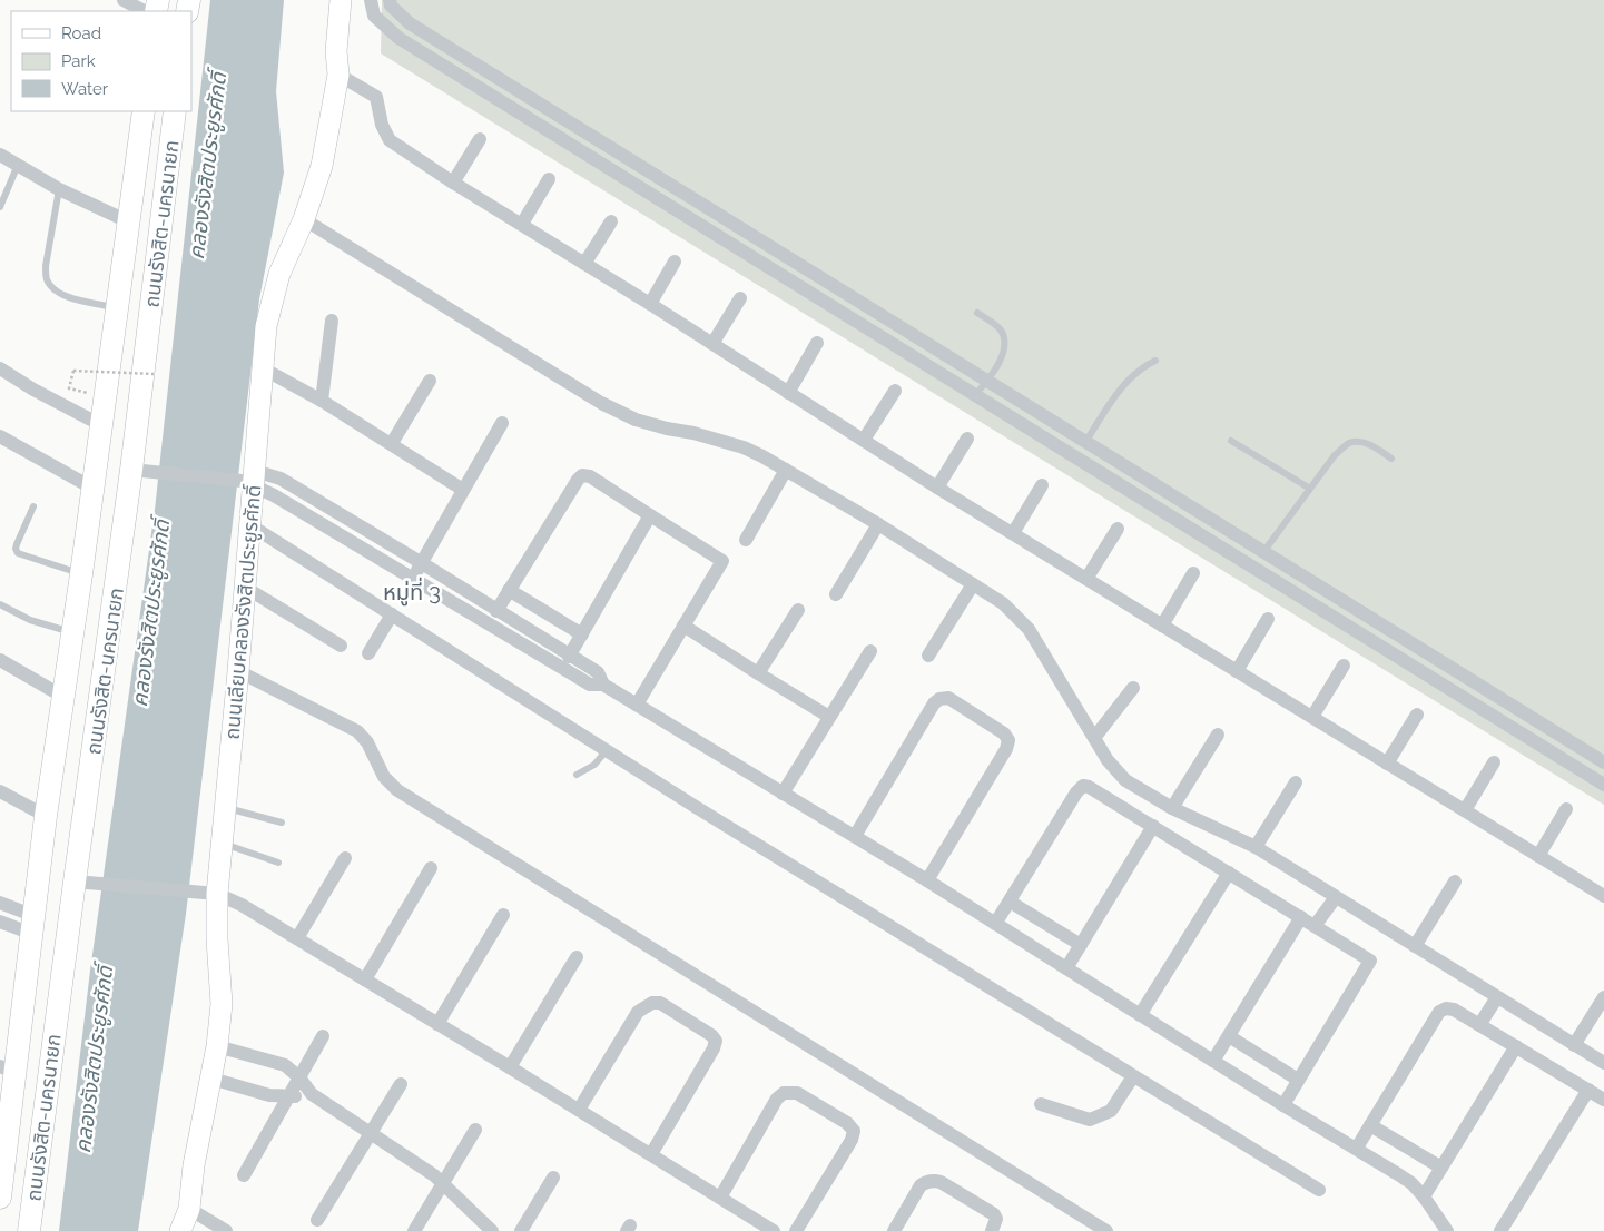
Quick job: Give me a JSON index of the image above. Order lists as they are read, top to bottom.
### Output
{
  "streets": {
    "main road": ["ถนนรังสิต-นครนายก"],
    "street": ["ถนนเลียบคลองรังสิตประยูรศักดิ์"]
  },
  "districts": ["หมู่ที่ 3"],
  "water": ["คลองรังสิตประยูรศักดิ์"],
  "legend": ["Road", "Park", "Water"]
}
